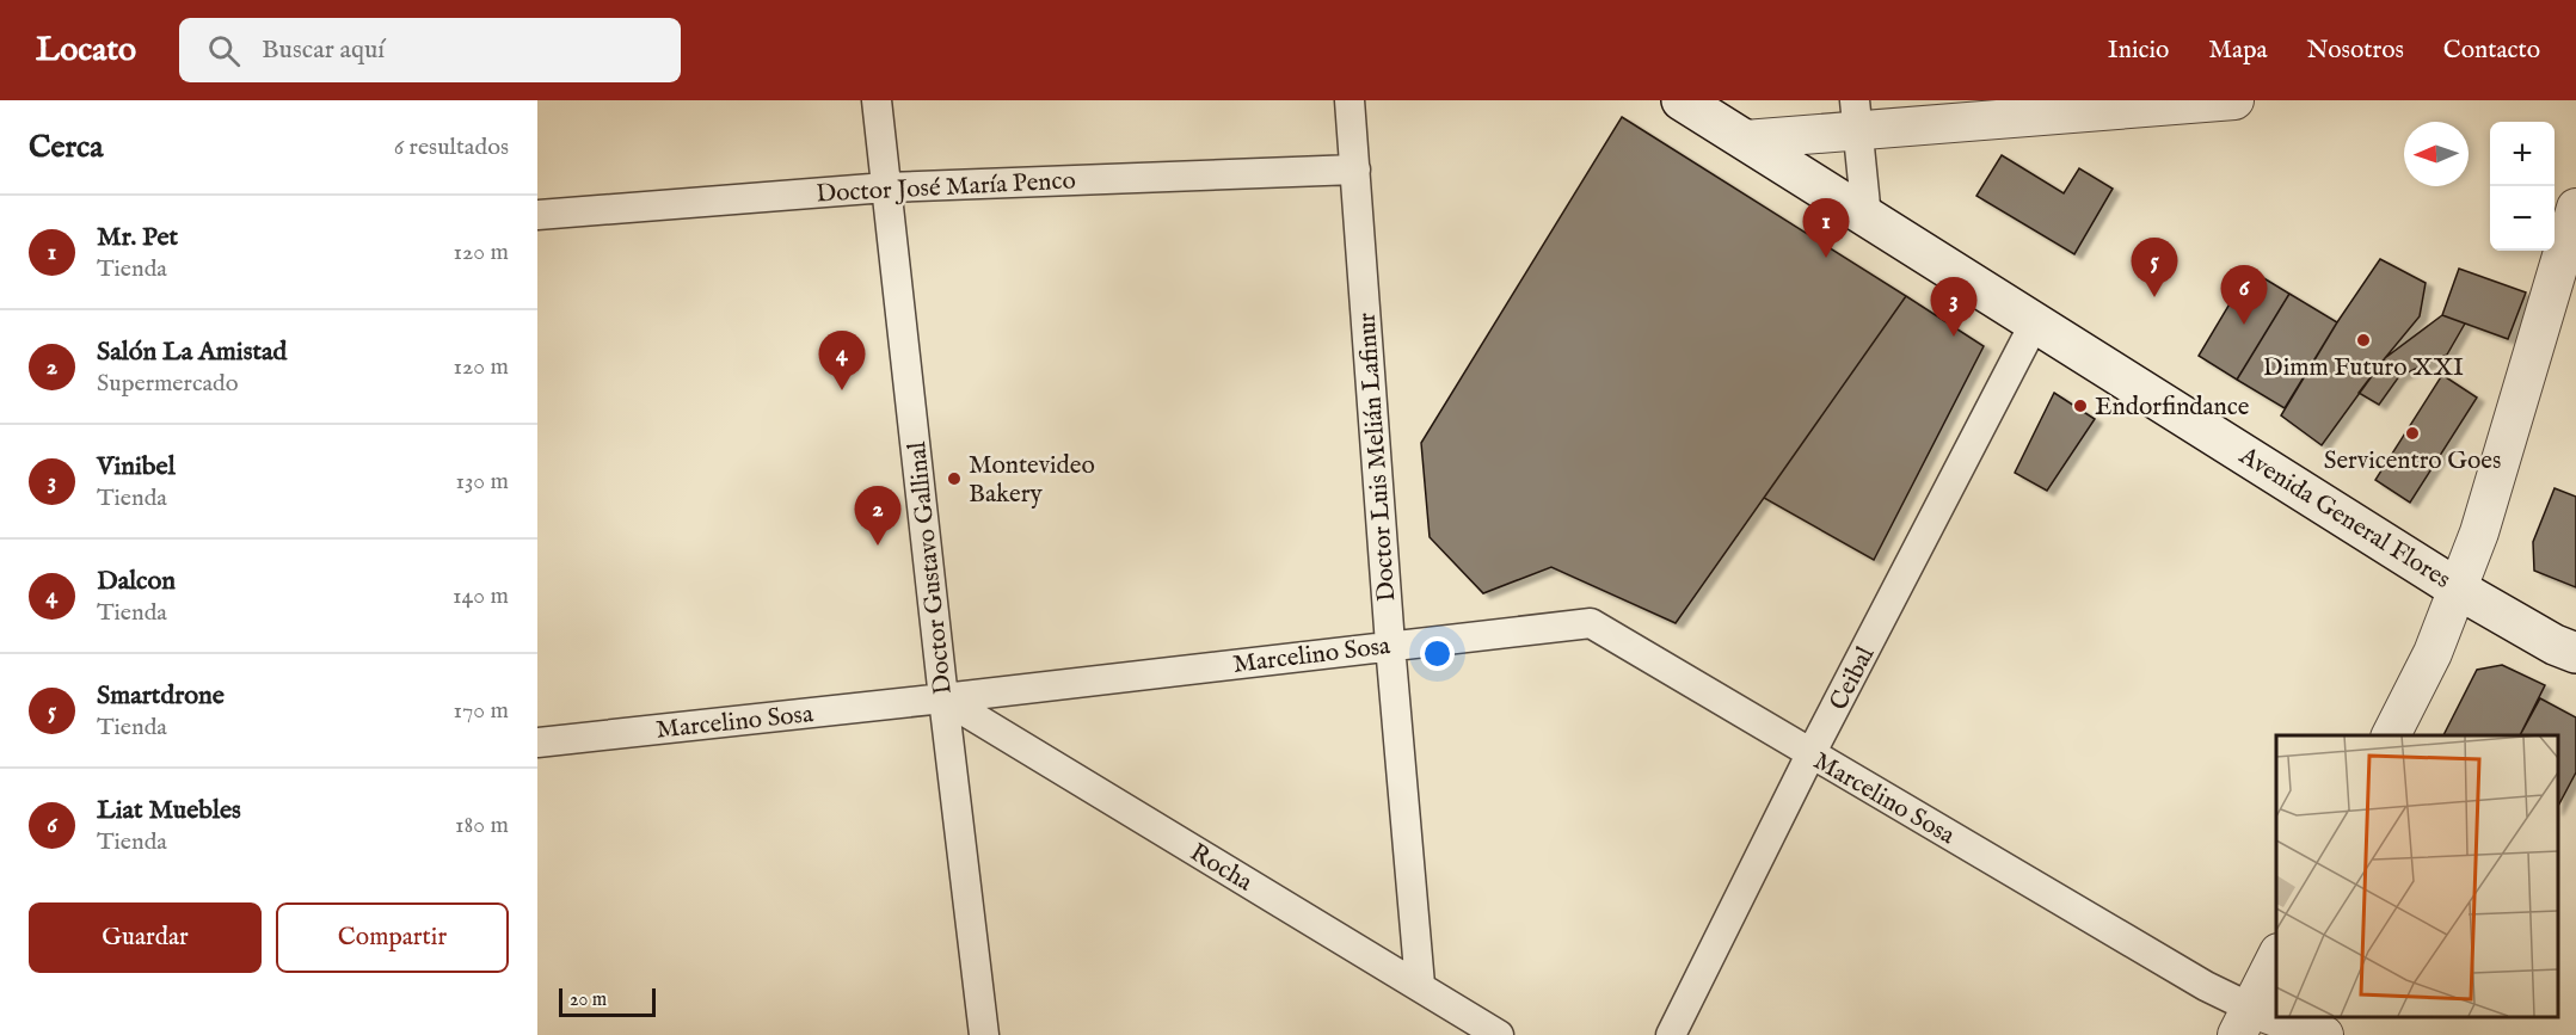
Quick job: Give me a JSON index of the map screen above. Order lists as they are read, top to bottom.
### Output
{
  "streets": {
    "main road": ["Avenida General Flores"],
    "street": [
      "Doctor José María Penco",
      "Doctor Luis Melián Lafinur",
      "Doctor Gustavo Gallinal",
      "Marcelino Sosa",
      "Ceibal",
      "Rocha"
    ]
  },
  "crossings": [
    ["Doctor José María Penco", "Doctor Luis Melián Lafinur"],
    ["Doctor José María Penco", "Doctor Gustavo Gallinal"],
    ["Doctor Luis Melián Lafinur", "Marcelino Sosa"],
    ["Doctor Luis Melián Lafinur", "Rocha"],
    ["Avenida General Flores", "Ceibal"],
    ["Doctor Gustavo Gallinal", "Marcelino Sosa"],
    ["Doctor Gustavo Gallinal", "Rocha"],
    ["Marcelino Sosa", "Ceibal"],
    ["Marcelino Sosa", "Rocha"]
  ],
  "places": [
    "Dimm Futuro XXI",
    "Endorfindance",
    "Servicentro Goes",
    "Montevideo Bakery"
  ],
  "scale_bar": "20 m",
  "north": "left",
  "page": {
    "header": "Locato",
    "search": "Buscar aquí",
    "nav": [
      "Inicio",
      "Mapa",
      "Nosotros",
      "Contacto"
    ],
    "heading": ["Cerca", "6 resultados"],
    "map_buttons": ["+", "−"],
    "list": [
      {
        "mark": "1",
        "name": "Mr. Pet",
        "note": "Tienda",
        "value": "120 m"
      },
      {
        "mark": "2",
        "name": "Salón La Amistad",
        "note": "Supermercado",
        "value": "120 m"
      },
      {
        "mark": "3",
        "name": "Vinibel",
        "note": "Tienda",
        "value": "130 m"
      },
      {
        "mark": "4",
        "name": "Dalcon",
        "note": "Tienda",
        "value": "140 m"
      },
      {
        "mark": "5",
        "name": "Smartdrone",
        "note": "Tienda",
        "value": "170 m"
      },
      {
        "mark": "6",
        "name": "Liat Muebles",
        "note": "Tienda",
        "value": "180 m"
      }
    ],
    "pins": [
      "1",
      "5",
      "6",
      "3",
      "4",
      "2"
    ],
    "buttons": ["Guardar", "Compartir"],
    "scale": "20 m"
  }
}
